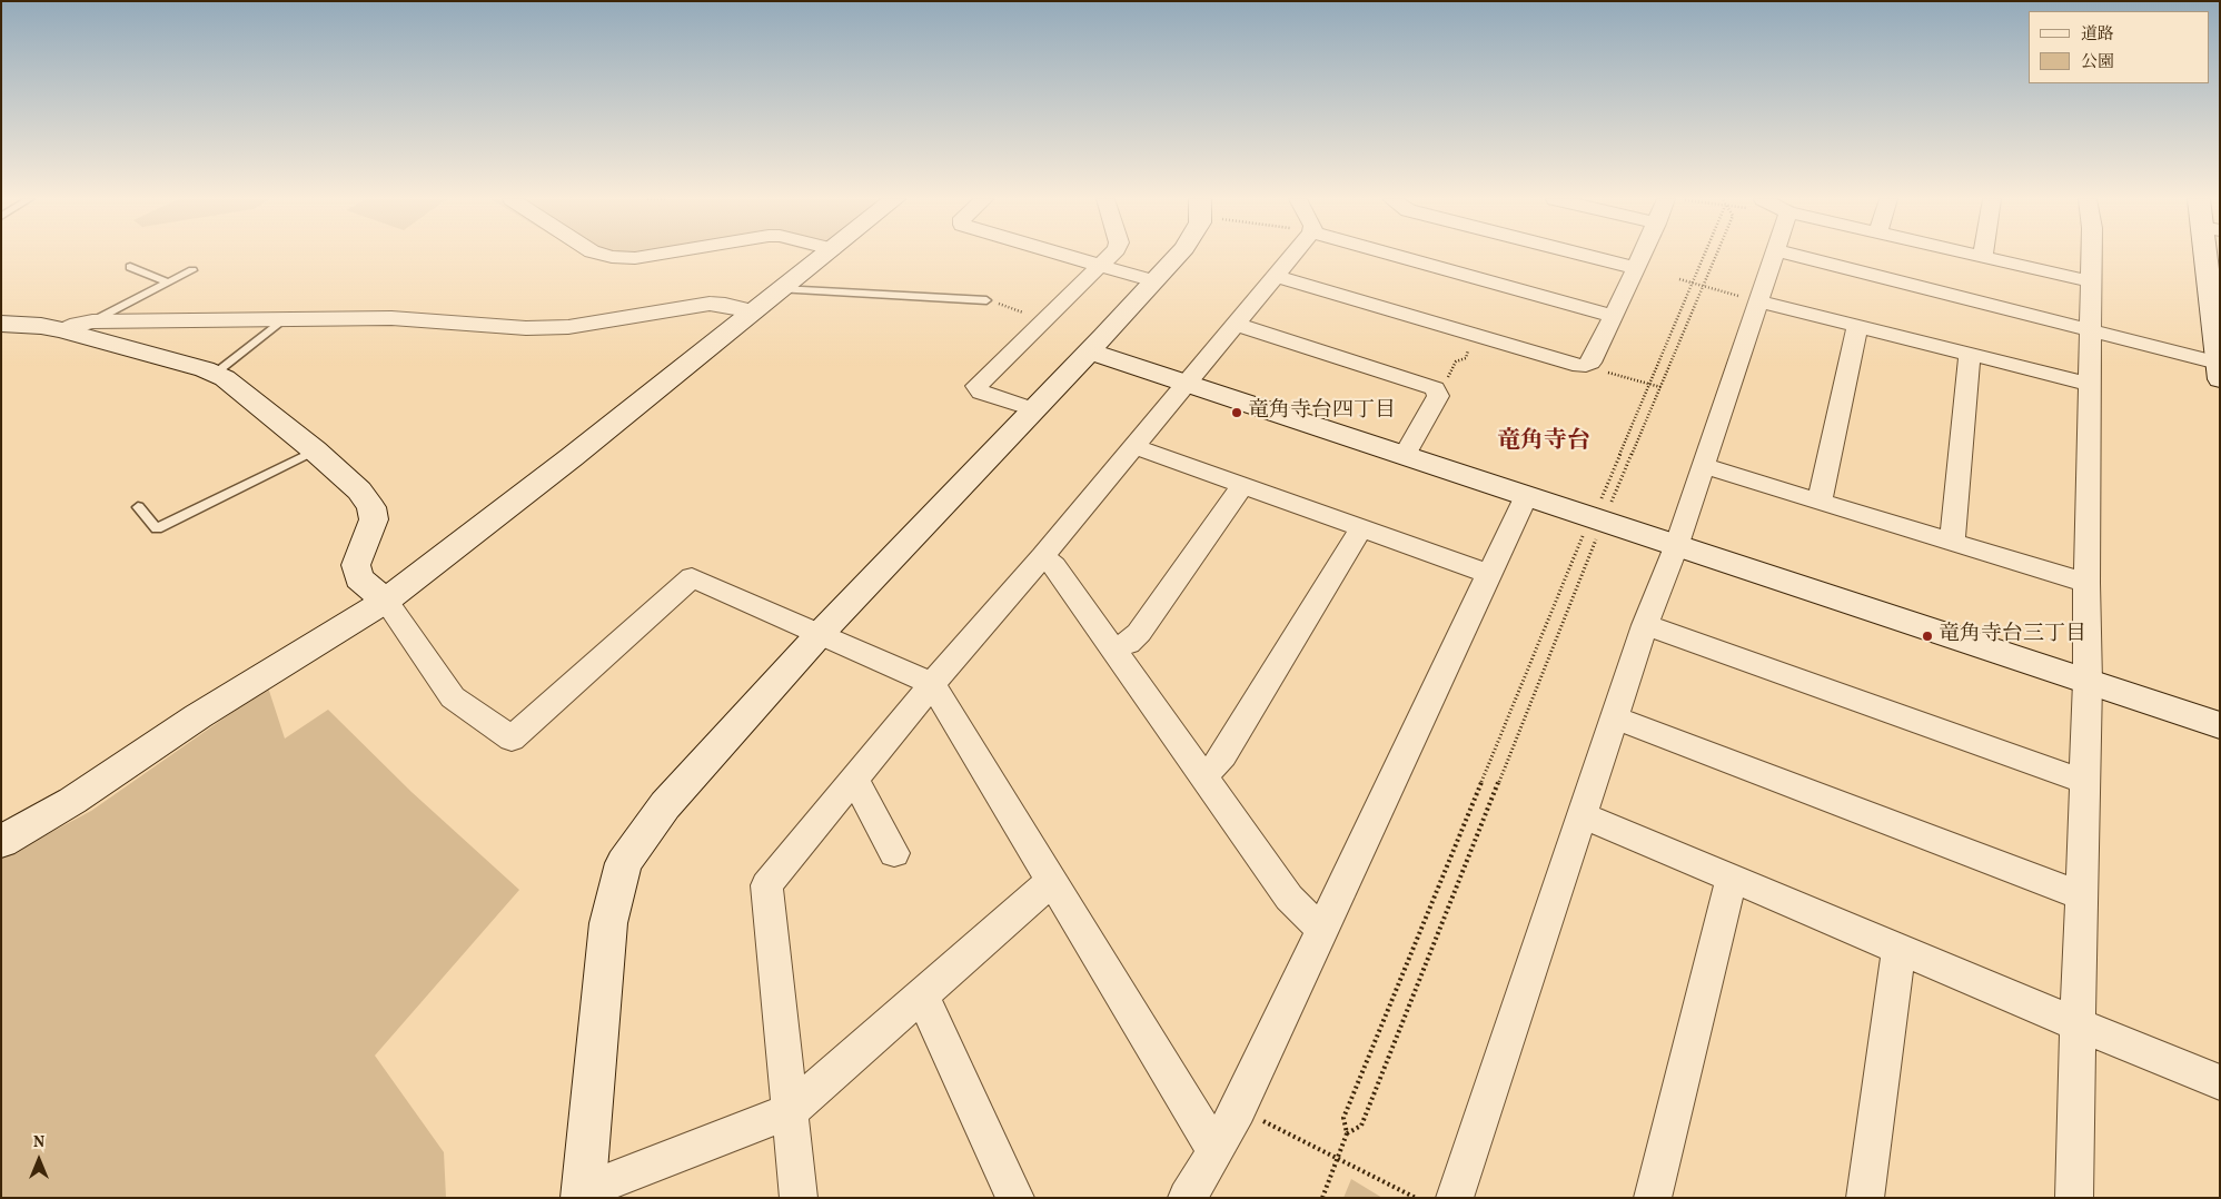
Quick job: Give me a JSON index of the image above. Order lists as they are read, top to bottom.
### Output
{
  "districts": ["竜角寺台"],
  "places": ["竜角寺台四丁目", "竜角寺台三丁目"],
  "legend": ["道路", "公園"],
  "north": "top"
}
